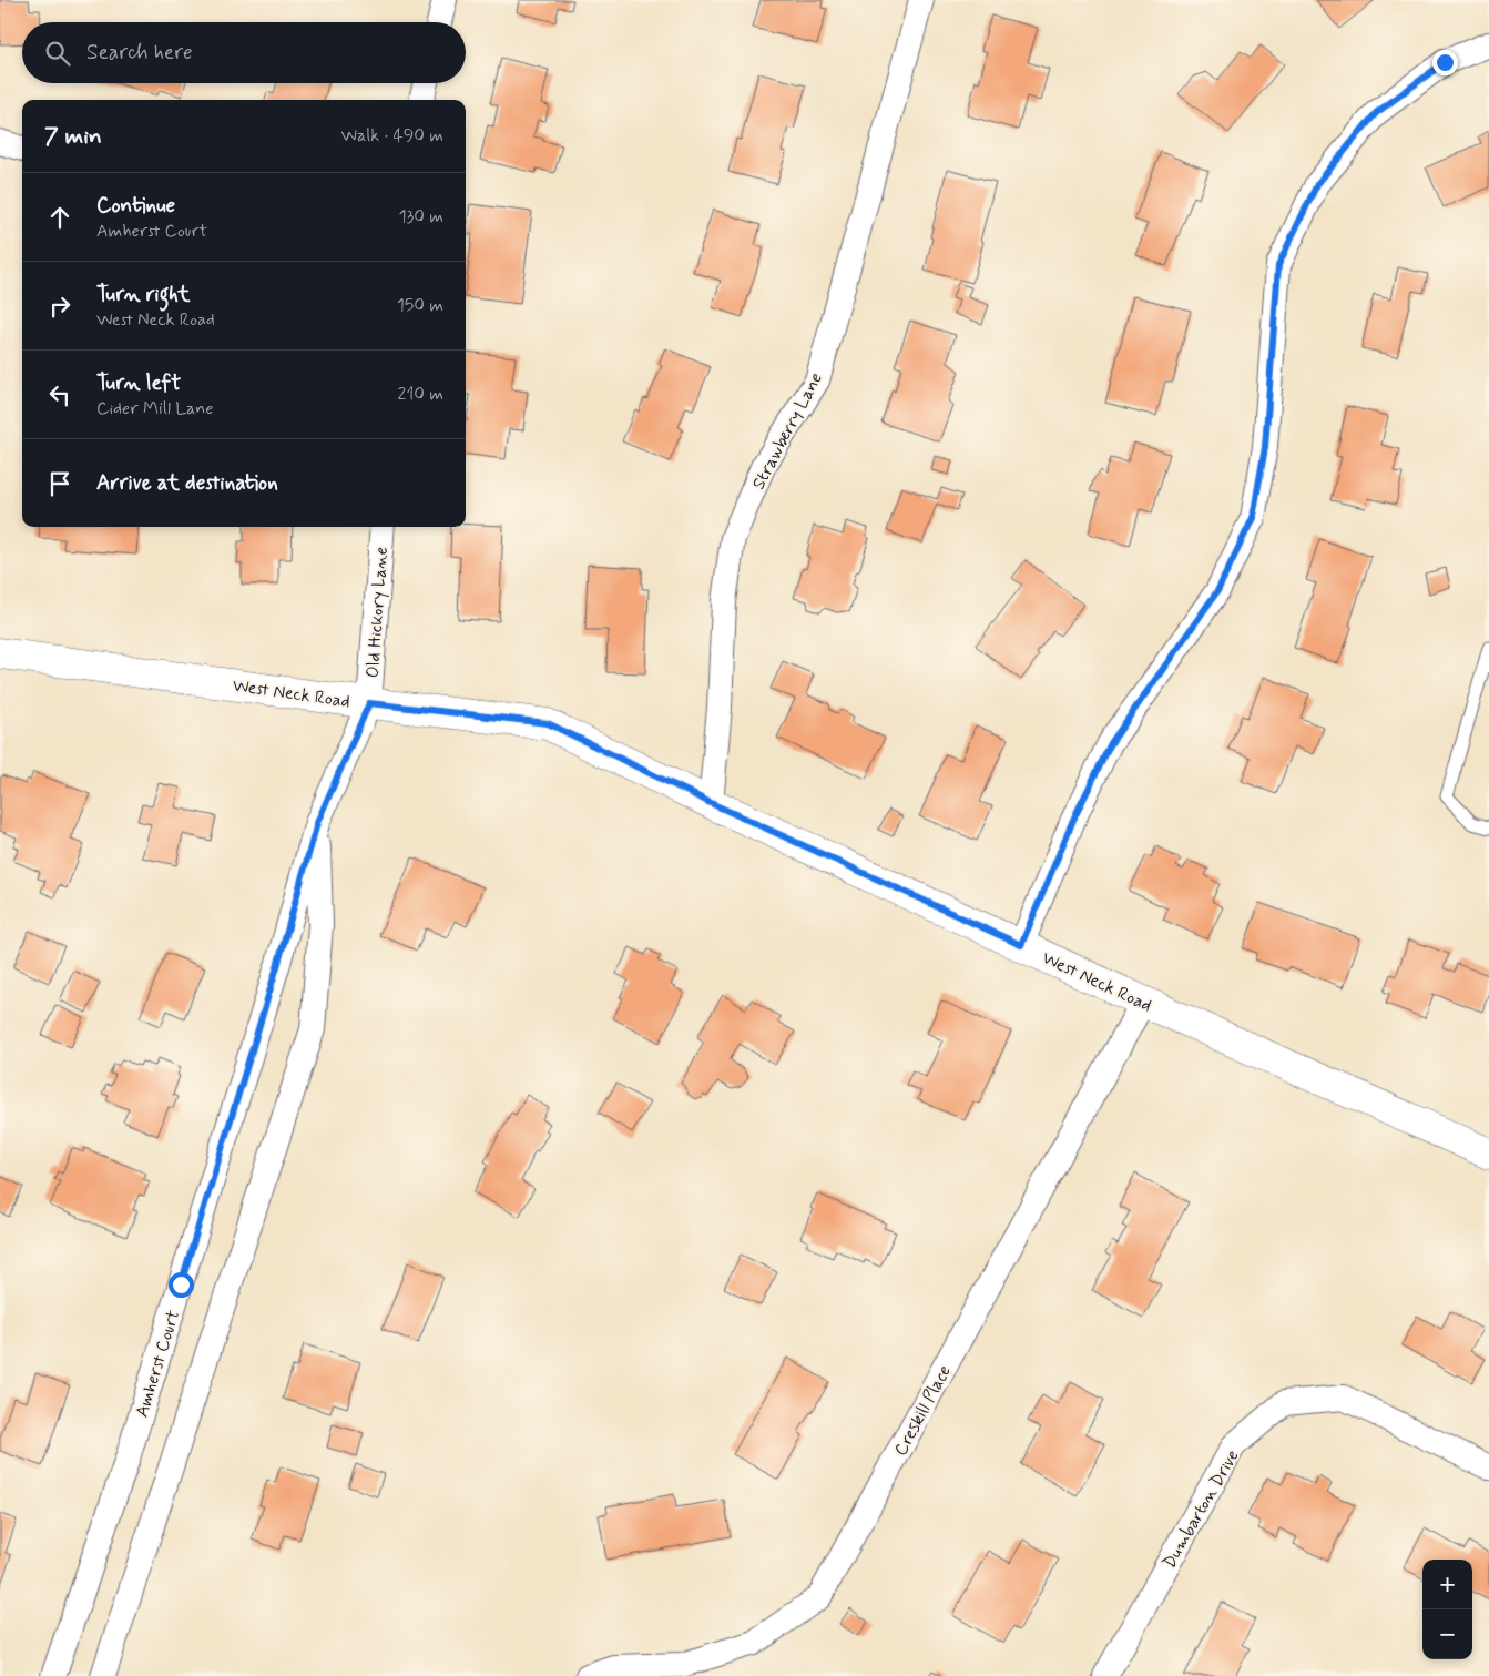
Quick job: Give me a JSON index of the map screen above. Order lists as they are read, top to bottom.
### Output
{
  "streets": {
    "street": [
      "Strawberry Lane",
      "Old Hickory Lane",
      "West Neck Road",
      "Amherst Court",
      "Creskill Place",
      "Dumbarton Drive"
    ]
  },
  "crossings": [
    ["Strawberry Lane", "West Neck Road"],
    ["Old Hickory Lane", "West Neck Road"],
    ["Old Hickory Lane", "Amherst Court"],
    ["West Neck Road", "Amherst Court"],
    ["West Neck Road", "Creskill Place"]
  ],
  "page": {
    "search": "Search here",
    "heading": ["7 min", "Walk · 490 m"],
    "list": [
      ["Continue", "Amherst Court", "130 m"],
      ["Turn right", "West Neck Road", "150 m"],
      ["Turn left", "Cider Mill Lane", "210 m"],
      "Arrive at destination"
    ],
    "map_buttons": ["+", "−"]
  }
}
